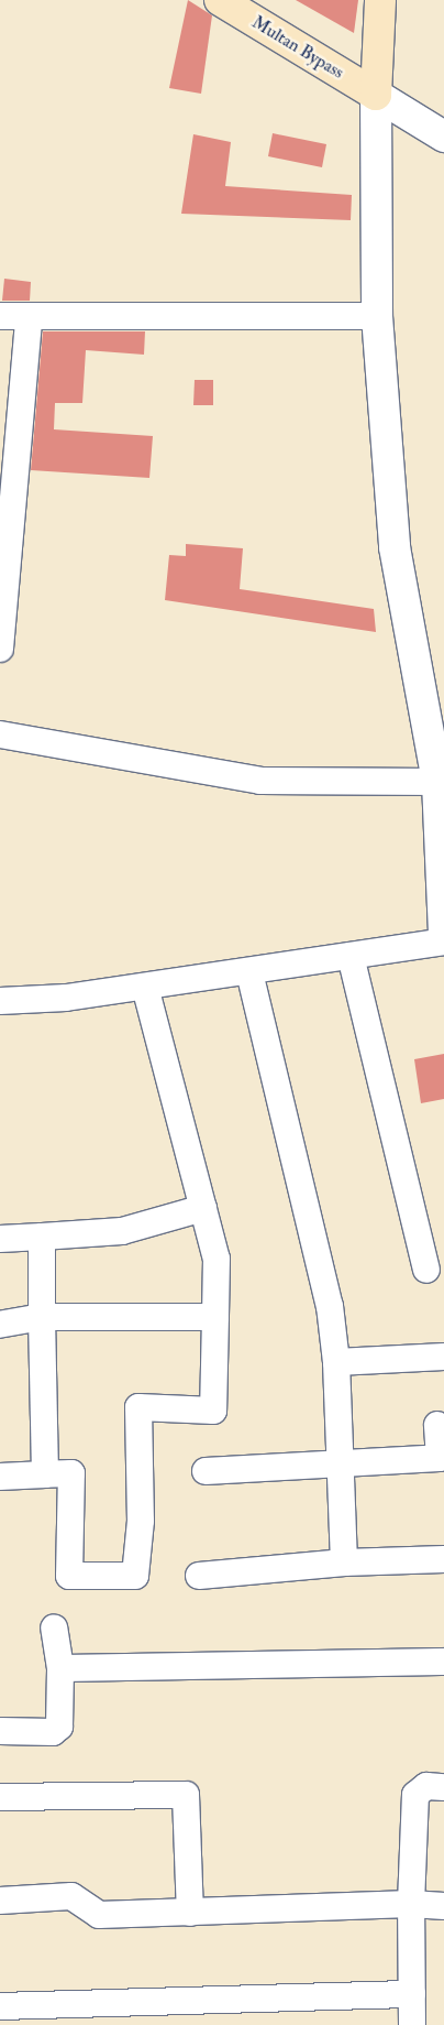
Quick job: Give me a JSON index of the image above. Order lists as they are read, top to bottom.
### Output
{
  "streets": {
    "main road": ["Multan Bypass"]
  }
}
